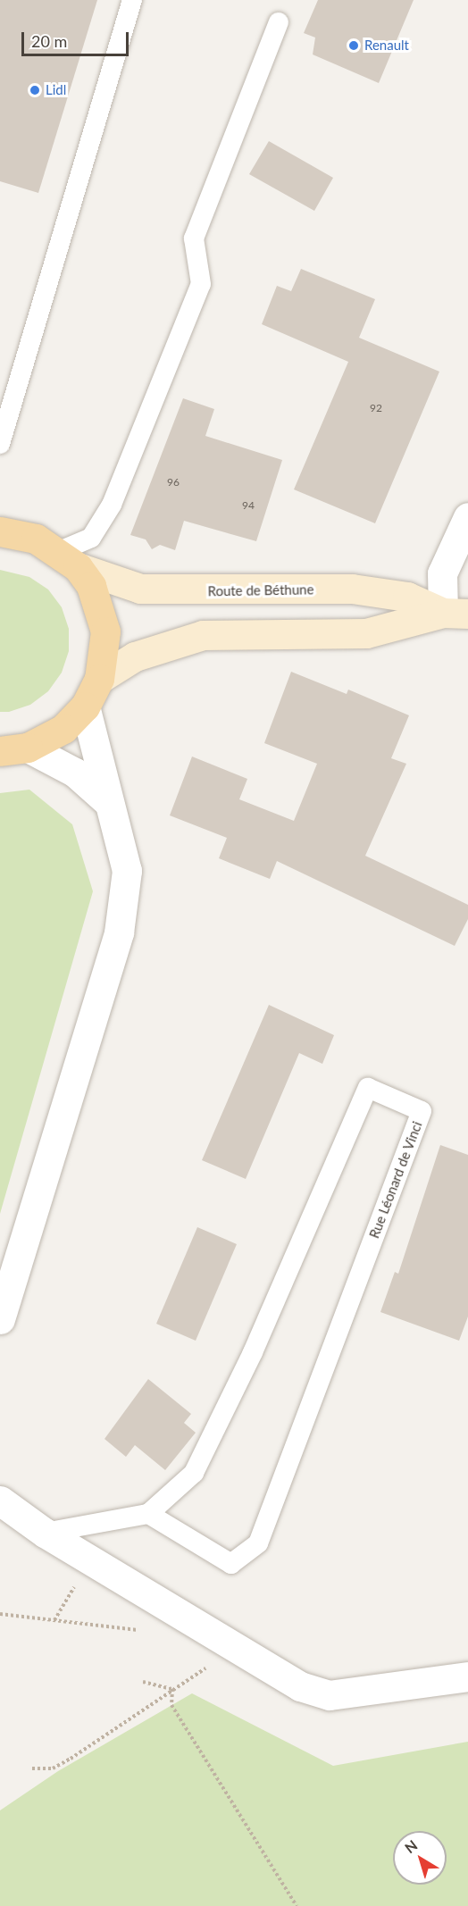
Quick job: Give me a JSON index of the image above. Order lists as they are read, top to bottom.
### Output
{
  "streets": {
    "main road": ["Route de Béthune"],
    "lane": ["Rue Léonard de Vinci"]
  },
  "places": ["Renault", "Lidl"],
  "house_numbers": ["92", "96", "94"],
  "scale_bar": "20 m",
  "north": "top left"
}
